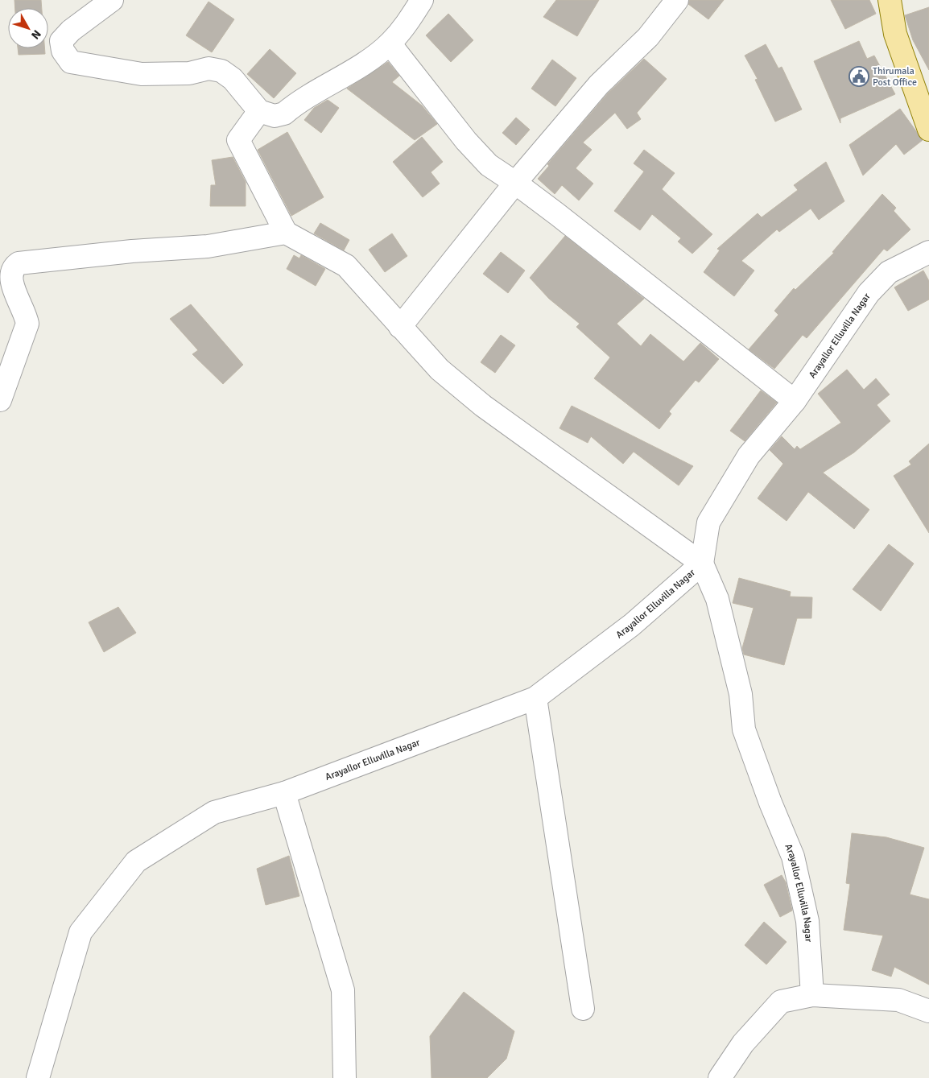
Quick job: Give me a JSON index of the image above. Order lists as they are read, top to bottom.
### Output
{
  "streets": {
    "street": ["Arayallor Elluvilla Nagar"]
  },
  "places": {
    "public building": ["Thirumala Post Office"]
  },
  "north": "bottom right"
}
